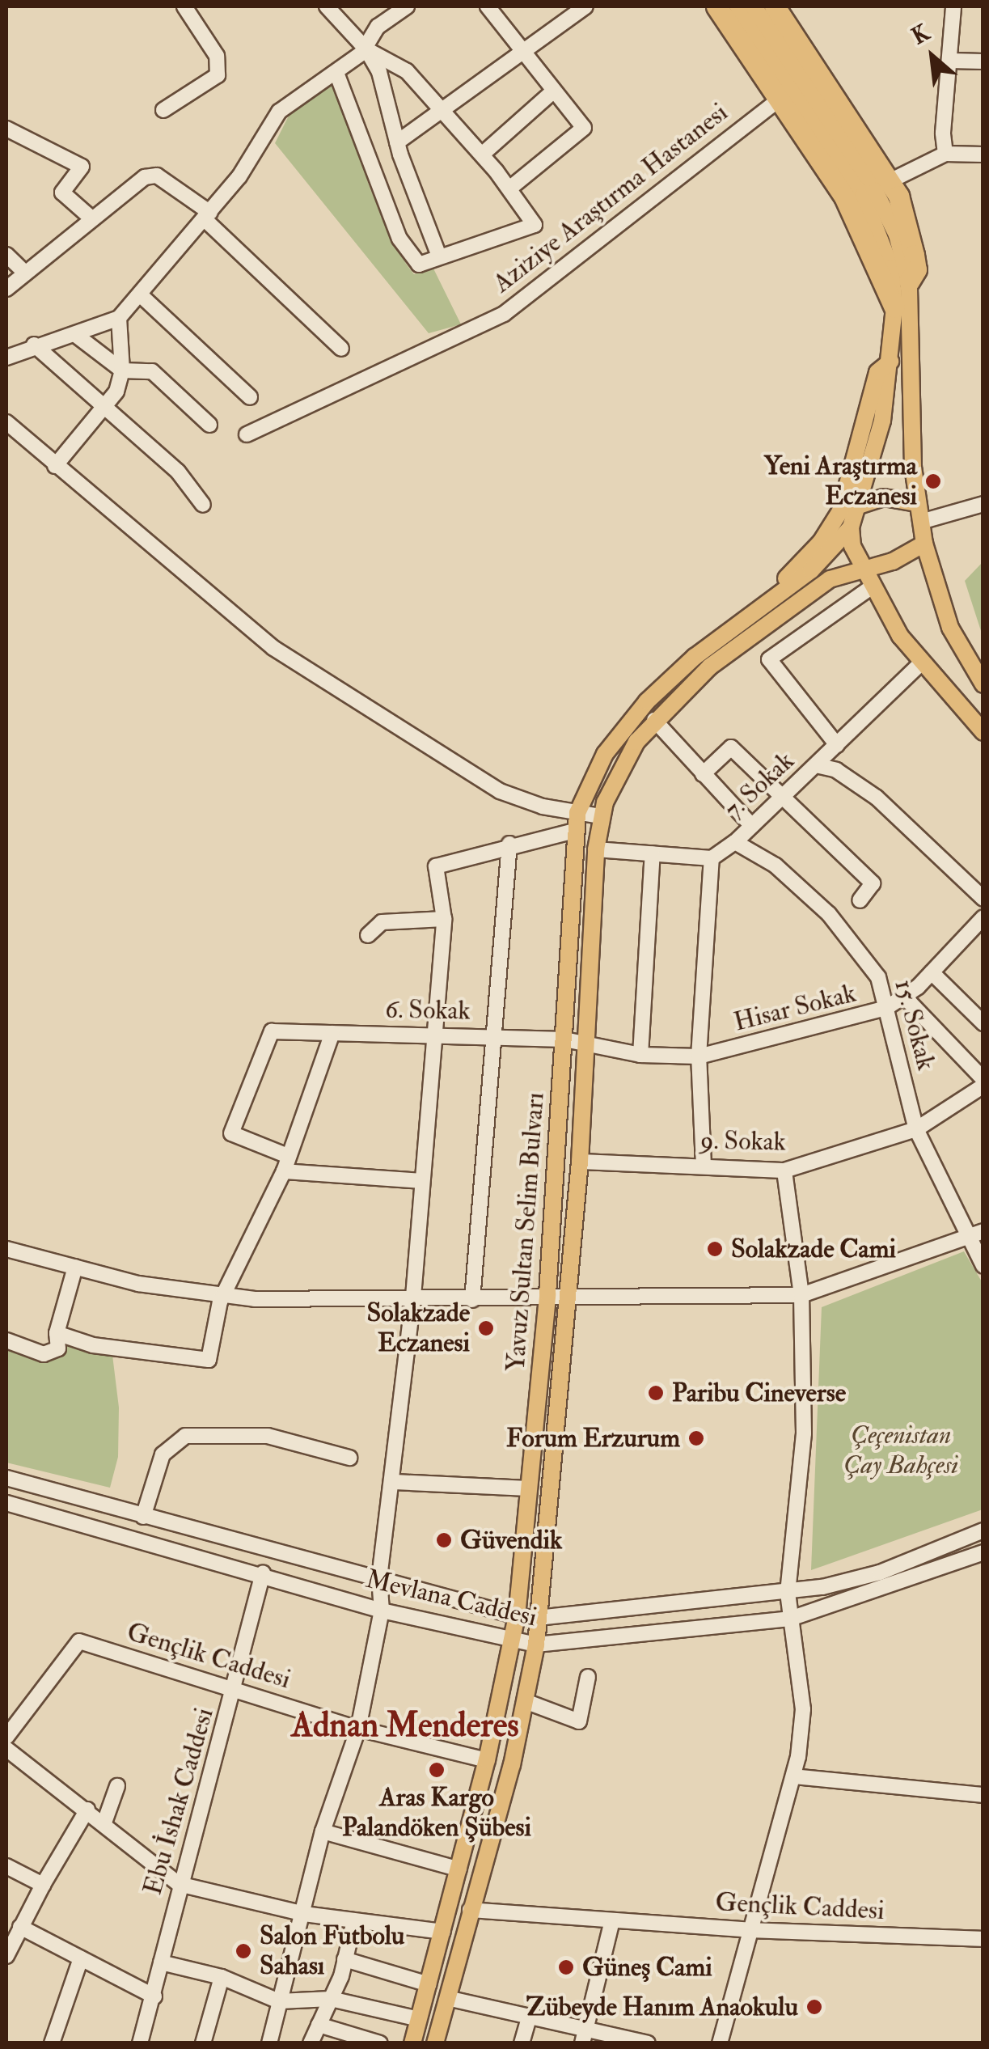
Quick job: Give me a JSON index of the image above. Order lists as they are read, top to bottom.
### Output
{
  "streets": {
    "main road": ["Yavuz Sultan Selim Bulvarı"],
    "street": [
      "Aziziye Araştırma Hastanesi",
      "7. Sokak",
      "Hisar Sokak",
      "6. Sokak",
      "15. Sokak",
      "9. Sokak",
      "Mevlana Caddesi",
      "Gençlik Caddesi",
      "Ebu İshak Caddesi"
    ]
  },
  "crossings": [
    ["7. Sokak", "15. Sokak"],
    ["Hisar Sokak", "6. Sokak"],
    ["Hisar Sokak", "15. Sokak"],
    ["Hisar Sokak", "Yavuz Sultan Selim Bulvarı"],
    ["6. Sokak", "Yavuz Sultan Selim Bulvarı"],
    ["15. Sokak", "9. Sokak"],
    ["9. Sokak", "Yavuz Sultan Selim Bulvarı"],
    ["Yavuz Sultan Selim Bulvarı", "Mevlana Caddesi"],
    ["Yavuz Sultan Selim Bulvarı", "Gençlik Caddesi"],
    ["Mevlana Caddesi", "Ebu İshak Caddesi"],
    ["Gençlik Caddesi", "Ebu İshak Caddesi"]
  ],
  "districts": ["Adnan Menderes"],
  "parks": ["Çeçenistan Çay Bahçesi"],
  "places": [
    "Yeni Araştırma Eczanesi",
    "Solakzade Cami",
    "Solakzade Eczanesi",
    "Paribu Cineverse",
    "Forum Erzurum",
    "Güvendik",
    "Aras Kargo Palandöken Şübesi",
    "Salon Futbolu Sahası",
    "Güneş Cami",
    "Zübeyde Hanım Anaokulu"
  ],
  "north": "top left"
}
